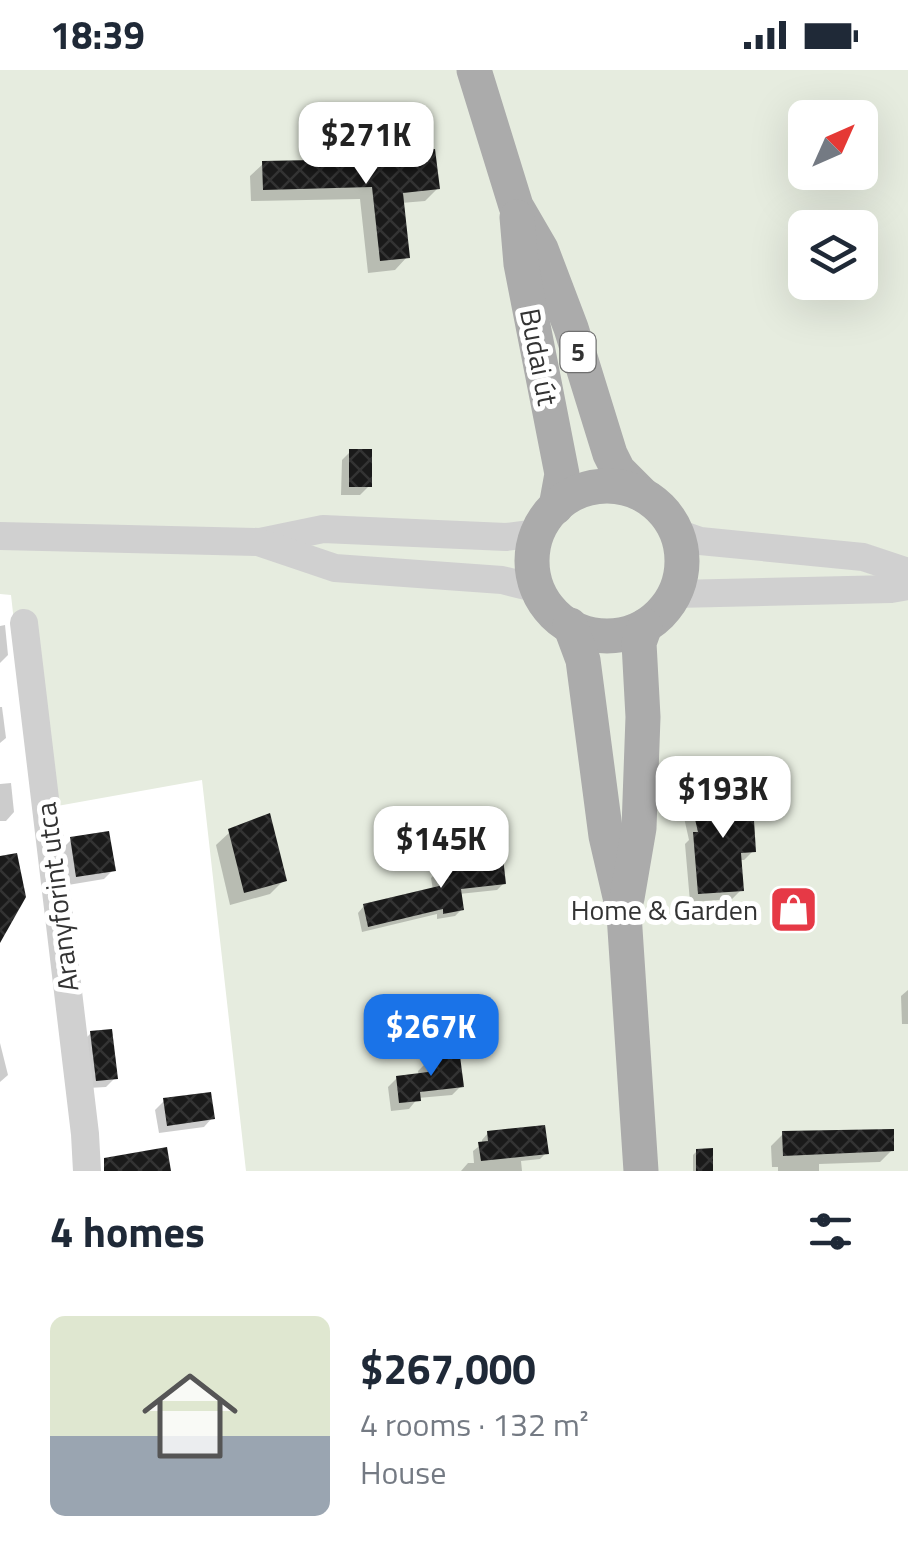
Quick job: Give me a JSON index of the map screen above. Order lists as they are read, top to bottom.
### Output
{
  "streets": {
    "main road": ["5", "Budai út"],
    "street": ["Aranyforint utca"]
  },
  "crossings": [
    ["5", "Budai út"]
  ],
  "places": {
    "shop": ["Home & Garden"]
  },
  "north": "top right",
  "page": {
    "status": "18:39",
    "price": [
      "$271K",
      "$193K",
      "$145K",
      "$267K"
    ],
    "heading": "4 homes",
    "list": [
      {
        "name": "$267,000",
        "note": "4 rooms · 132 m² · House"
      }
    ]
  }
}
